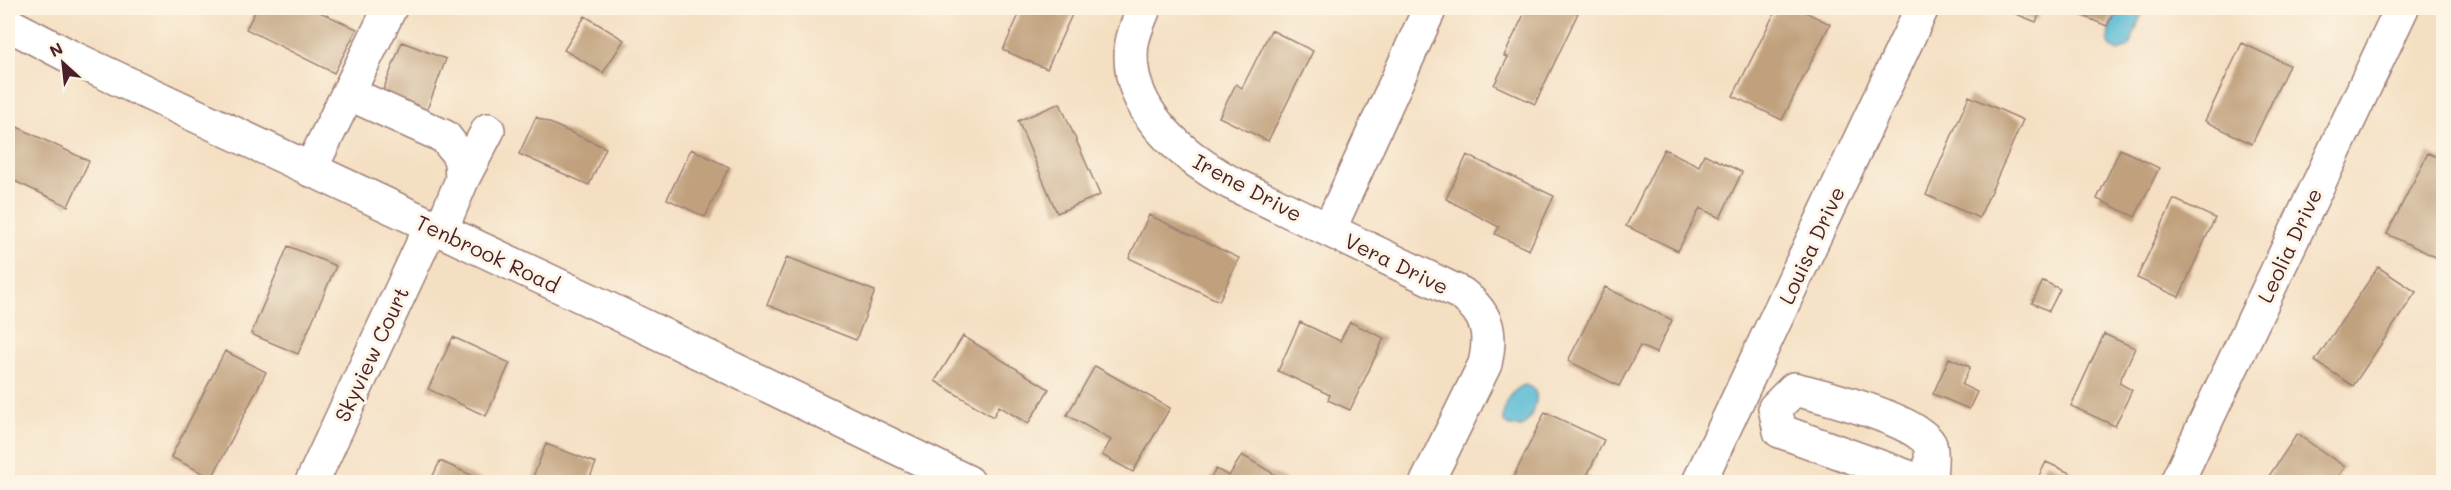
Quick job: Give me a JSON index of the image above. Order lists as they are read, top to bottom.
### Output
{
  "streets": {
    "street": [
      "Irene Drive",
      "Louisa Drive",
      "Leolia Drive",
      "Tenbrook Road",
      "Vera Drive",
      "Skyview Court"
    ]
  },
  "crossings": [
    ["Irene Drive", "Vera Drive"],
    ["Tenbrook Road", "Skyview Court"]
  ],
  "north": "top left"
}
